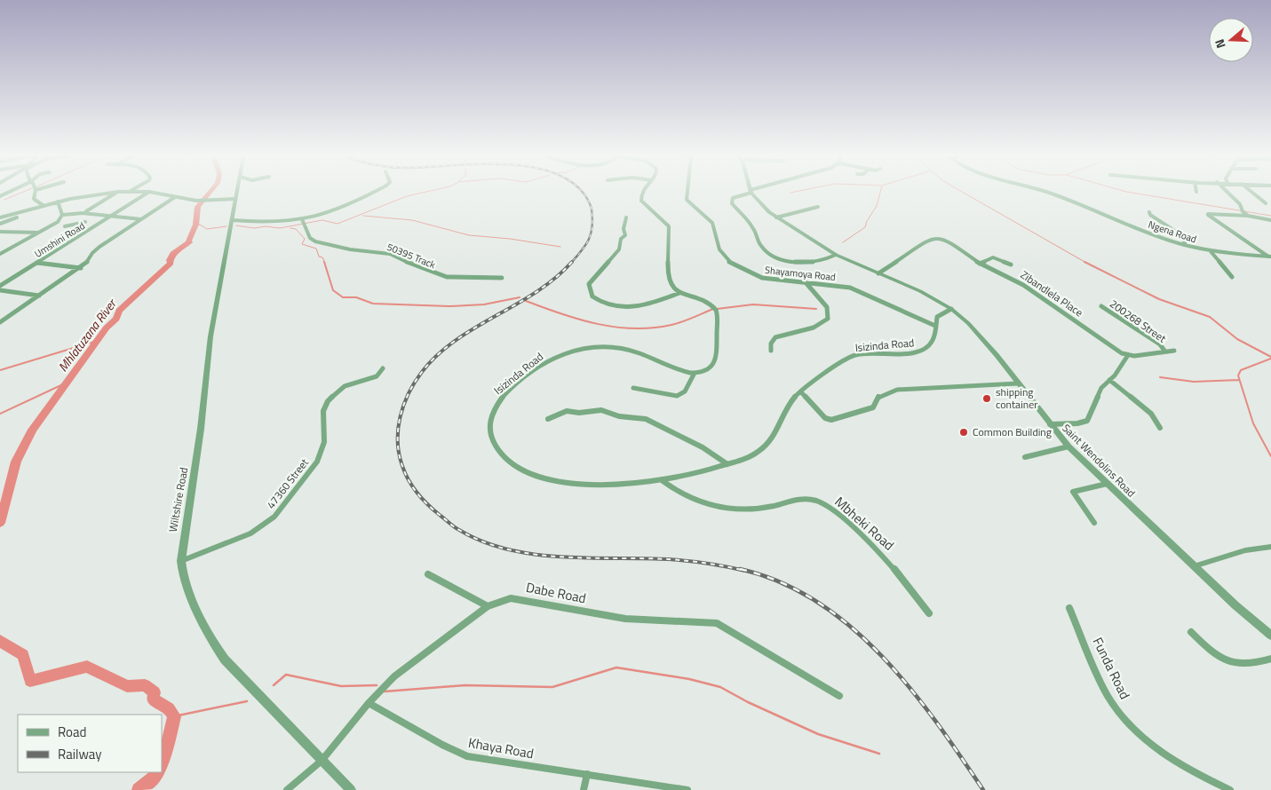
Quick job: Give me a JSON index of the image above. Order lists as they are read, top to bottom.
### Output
{
  "streets": {
    "street": [
      "Ngena Road",
      "Umshini Road",
      "50395 Track",
      "Shayamoya Road",
      "Zibandlela Place",
      "200268 Street",
      "Isizinda Road",
      "Saint Wendolins Road",
      "47360 Street",
      "Wiltshire Road",
      "Mbheki Road",
      "Dabe Road",
      "Funda Road",
      "Khaya Road"
    ]
  },
  "crossings": [
    ["Shayamoya Road", "Isizinda Road"],
    ["Zibandlela Place", "Saint Wendolins Road"],
    ["Isizinda Road", "Saint Wendolins Road"],
    ["Isizinda Road", "Mbheki Road"],
    ["47360 Street", "Wiltshire Road"],
    ["Wiltshire Road", "Dabe Road"],
    ["Dabe Road", "Khaya Road"]
  ],
  "water": ["Mhlatuzana River"],
  "places": ["shipping container", "Common Building"],
  "legend": ["Road", "Railway"],
  "north": "left"
}
